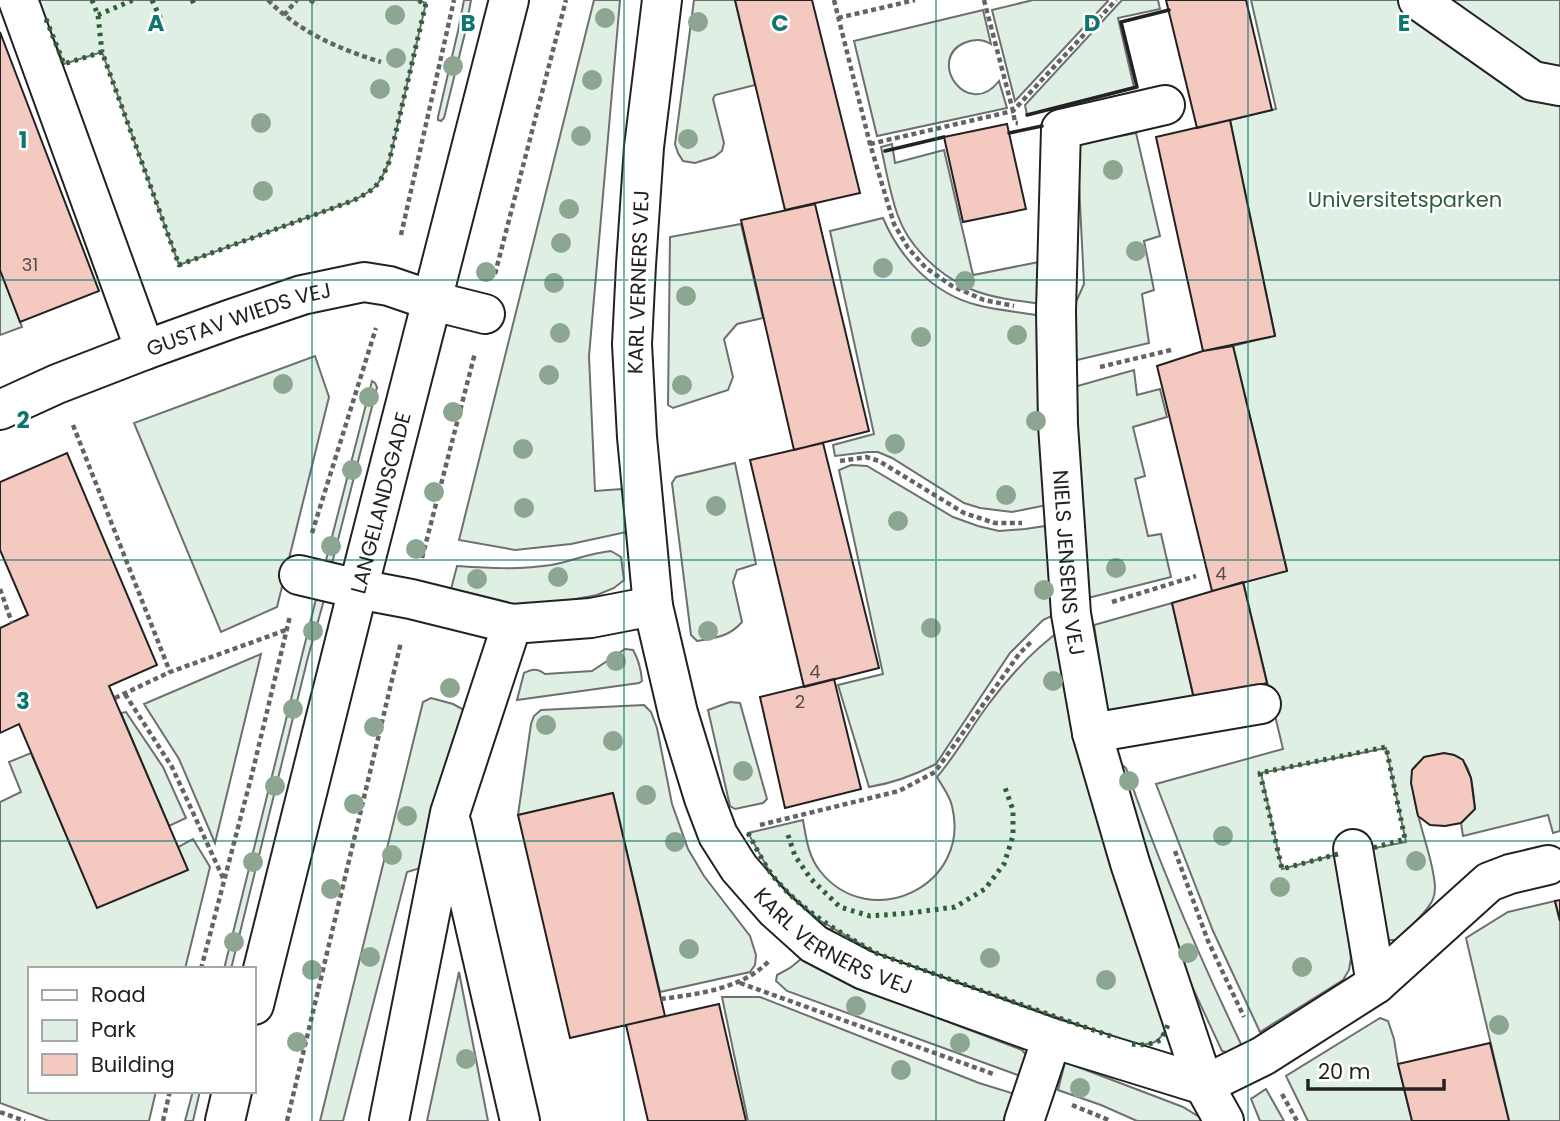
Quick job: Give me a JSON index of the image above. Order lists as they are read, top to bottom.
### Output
{
  "streets": {
    "street": [
      "KARL VERNERS VEJ",
      "GUSTAV WIEDS VEJ",
      "LANGELANDSGADE",
      "NIELS JENSENS VEJ"
    ]
  },
  "crossings": [
    ["KARL VERNERS VEJ", "NIELS JENSENS VEJ"],
    ["GUSTAV WIEDS VEJ", "LANGELANDSGADE"]
  ],
  "parks": ["Universitetsparken"],
  "house_numbers": [
    "31",
    "4",
    "4",
    "2"
  ],
  "legend": ["Road", "Park", "Building"],
  "scale_bar": "20 m",
  "grid": {
    "columns": [
      "A",
      "B",
      "C",
      "D",
      "E"
    ],
    "rows": ["1", "2", "3"]
  }
}
